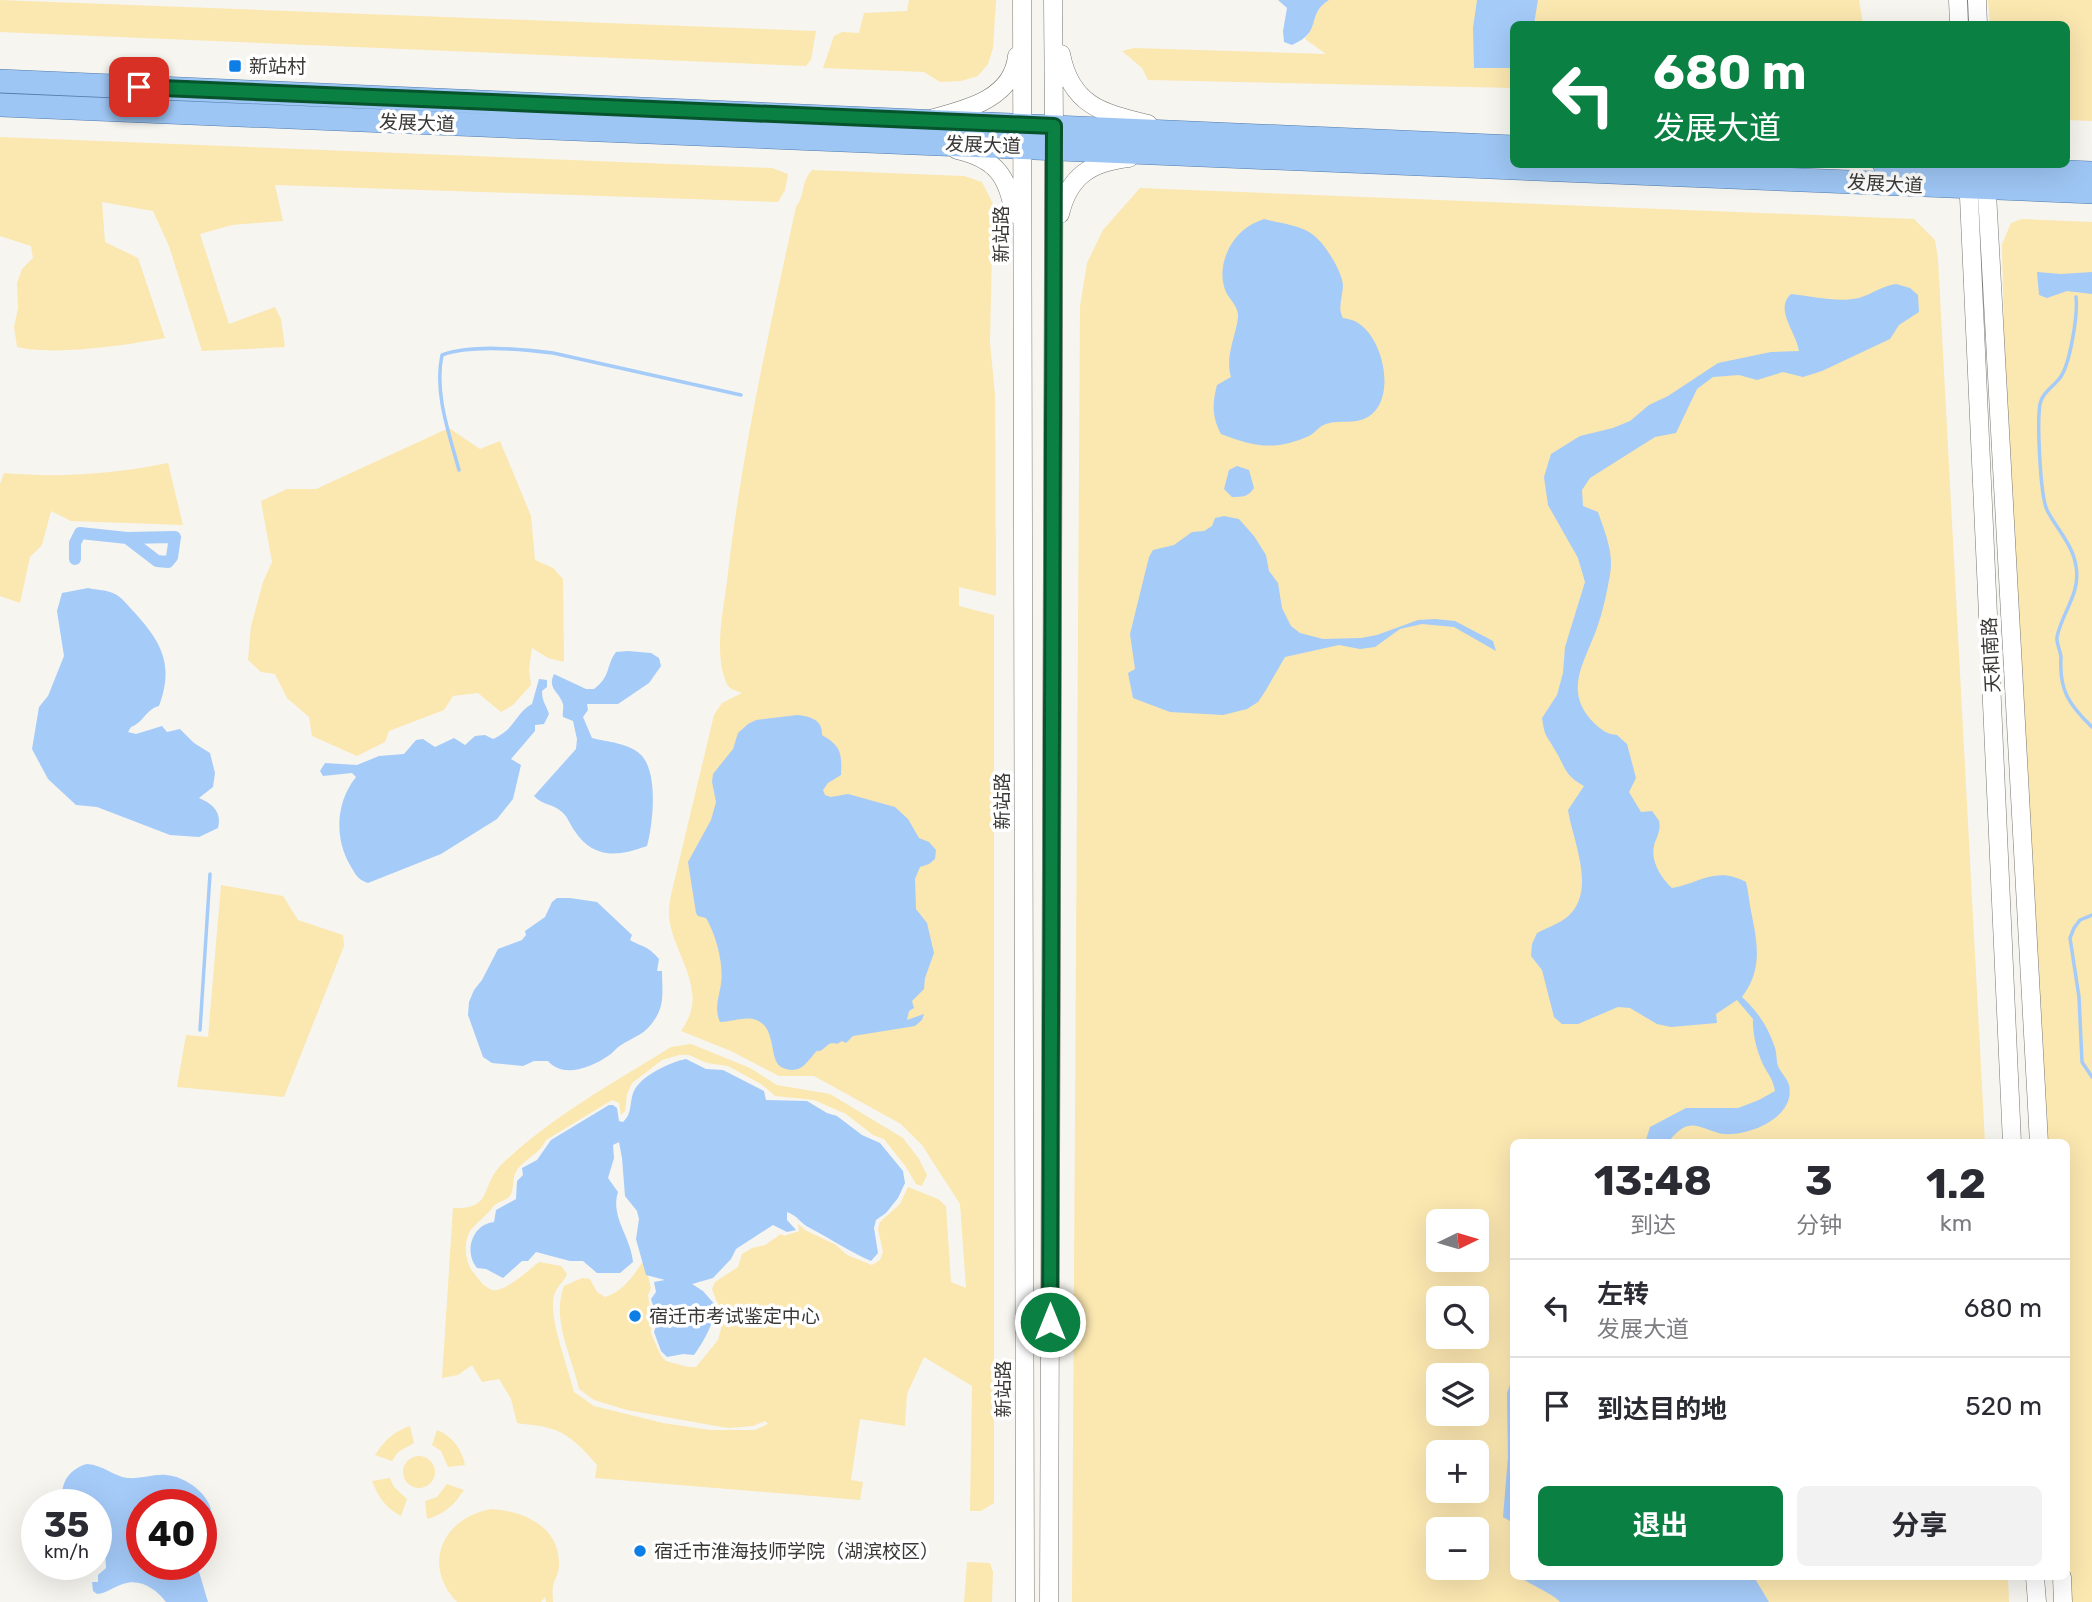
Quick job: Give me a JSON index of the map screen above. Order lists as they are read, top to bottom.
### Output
{
  "streets": {
    "main road": ["发展大道"],
    "street": ["新站路", "天和南路"]
  },
  "crossings": [
    ["发展大道", "新站路"],
    ["发展大道", "天和南路"]
  ],
  "places": {
    "transit": ["新站村"],
    "other": ["宿迁市考试鉴定中心", "宿迁市淮海技师学院（湖滨校区）"]
  },
  "north": "right",
  "page": {
    "turn": ["680 m", "发展大道"],
    "eta": [
      "13:48",
      "到达",
      "3",
      "分钟",
      "1.2",
      "km"
    ],
    "map_buttons": ["+", "−"],
    "list": [
      {
        "name": "左转",
        "note": "发展大道",
        "value": "680 m"
      },
      {
        "name": "到达目的地",
        "value": "520 m"
      }
    ],
    "buttons": ["退出", "分享"],
    "speed": "35 km/h",
    "limit": "40"
  }
}
